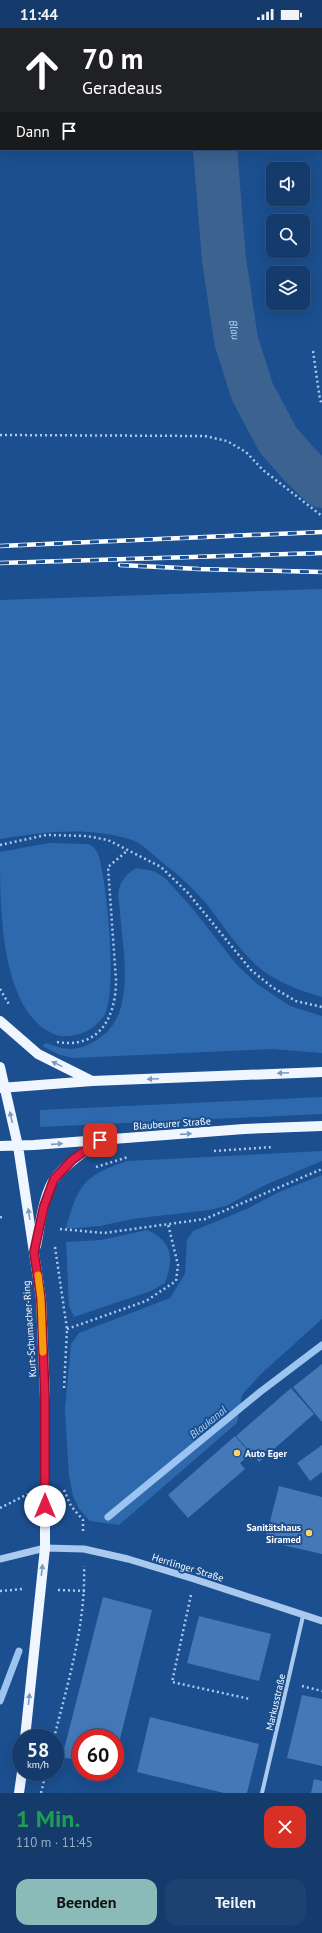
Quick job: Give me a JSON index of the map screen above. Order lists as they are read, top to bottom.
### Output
{
  "streets": {
    "main road": ["Blaubeurer Straße", "Kurt-Schumacher-Ring"],
    "street": ["Herrlinger Straße", "Markusstraße"]
  },
  "crossings": [
    ["Blaubeurer Straße", "Kurt-Schumacher-Ring"],
    ["Kurt-Schumacher-Ring", "Herrlinger Straße"],
    ["Herrlinger Straße", "Markusstraße"]
  ],
  "one_way": ["Kurt-Schumacher-Ring"],
  "water": ["Blau", "Blaukanal"],
  "places": ["Auto Eger", "Sanitätshaus Siramed"],
  "page": {
    "status": "11:44",
    "turn": ["70 m", "Geradeaus"],
    "then": "Dann",
    "speed": "58 km/h",
    "limit": "60",
    "heading": ["1 Min.", "110 m · 11:45"],
    "buttons": ["Beenden", "Teilen"]
  }
}
